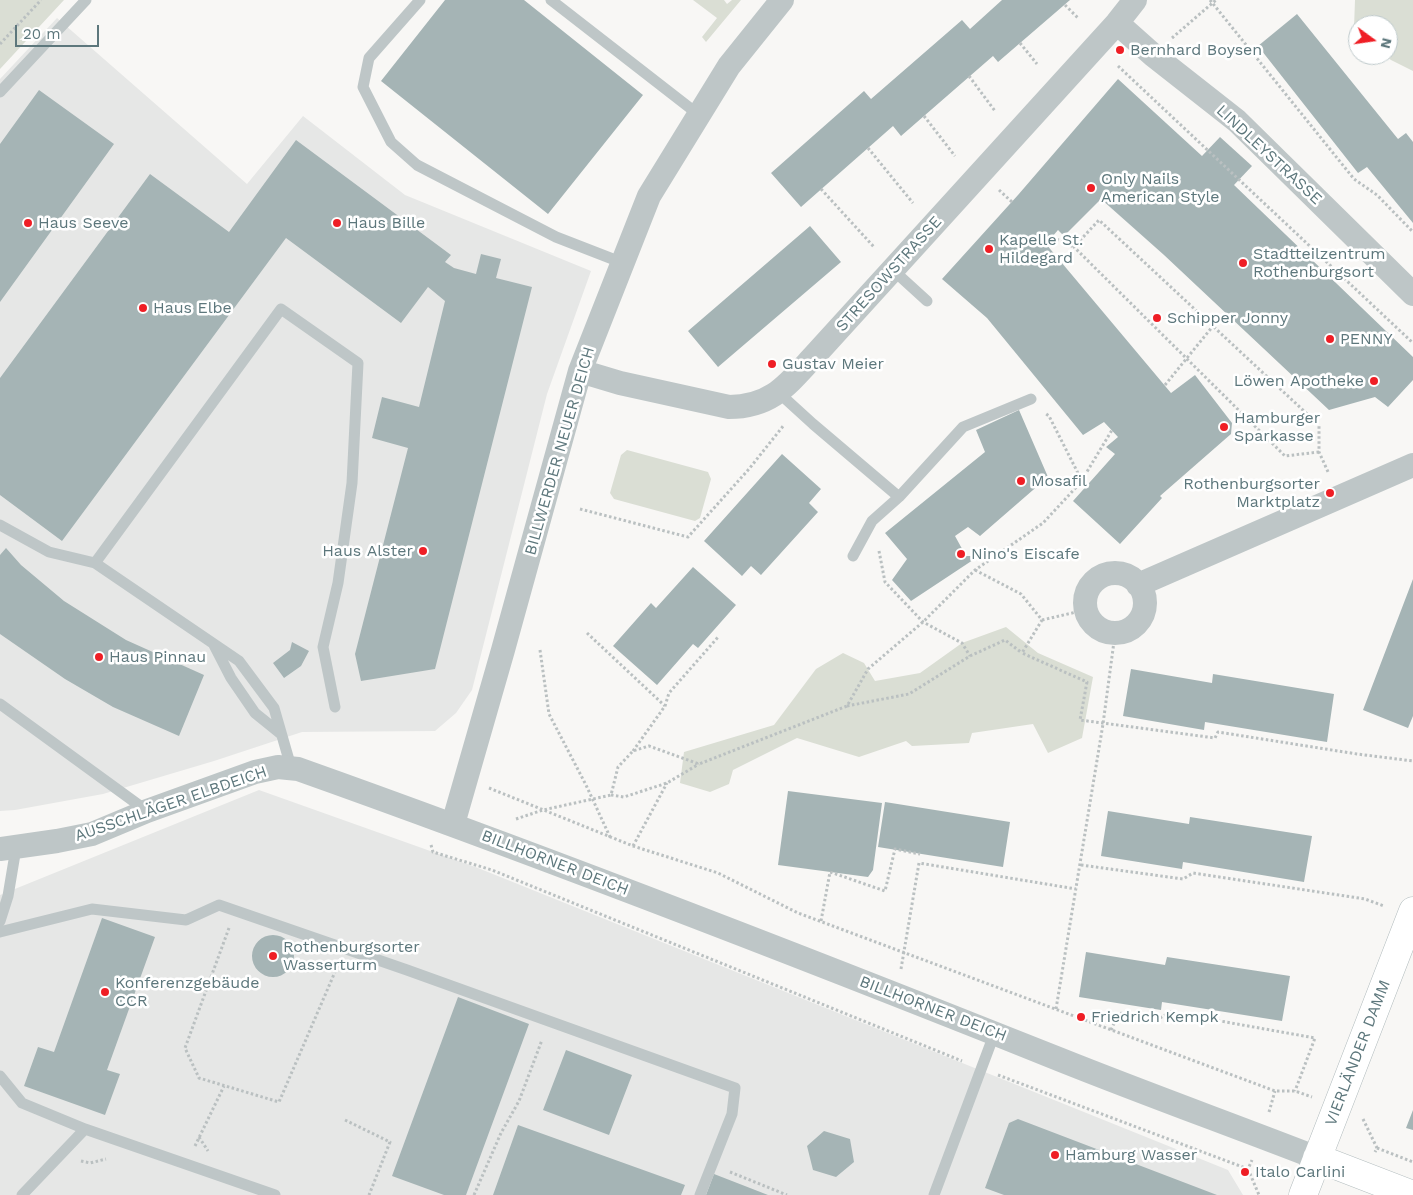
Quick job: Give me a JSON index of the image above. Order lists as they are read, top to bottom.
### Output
{
  "streets": {
    "street": [
      "LINDLEYSTRASSE",
      "STRESOWSTRASSE",
      "BILLWERDER NEUER DEICH",
      "AUSSCHLÄGER ELBDEICH",
      "BILLHORNER DEICH",
      "VIERLÄNDER DAMM"
    ]
  },
  "crossings": [
    ["LINDLEYSTRASSE", "STRESOWSTRASSE"],
    ["STRESOWSTRASSE", "BILLWERDER NEUER DEICH"],
    ["BILLWERDER NEUER DEICH", "AUSSCHLÄGER ELBDEICH"],
    ["BILLWERDER NEUER DEICH", "BILLHORNER DEICH"],
    ["AUSSCHLÄGER ELBDEICH", "BILLHORNER DEICH"],
    ["BILLHORNER DEICH", "VIERLÄNDER DAMM"]
  ],
  "places": [
    "Bernhard Boysen",
    "Only Nails American Style",
    "Haus Seeve",
    "Haus Bille",
    "Kapelle St. Hildegard",
    "Stadtteilzentrum Rothenburgsort",
    "Haus Elbe",
    "Schipper Jonny",
    "PENNY",
    "Gustav Meier",
    "Löwen Apotheke",
    "Hamburger Sparkasse",
    "Mosafil",
    "Rothenburgsorter Marktplatz",
    "Haus Alster",
    "Nino's Eiscafe",
    "Haus Pinnau",
    "Rothenburgsorter Wasserturm",
    "Konferenzgebäude CCR",
    "Friedrich Kempk",
    "Hamburg Wasser",
    "Italo Carlini"
  ],
  "scale_bar": "20 m",
  "north": "right"
}
